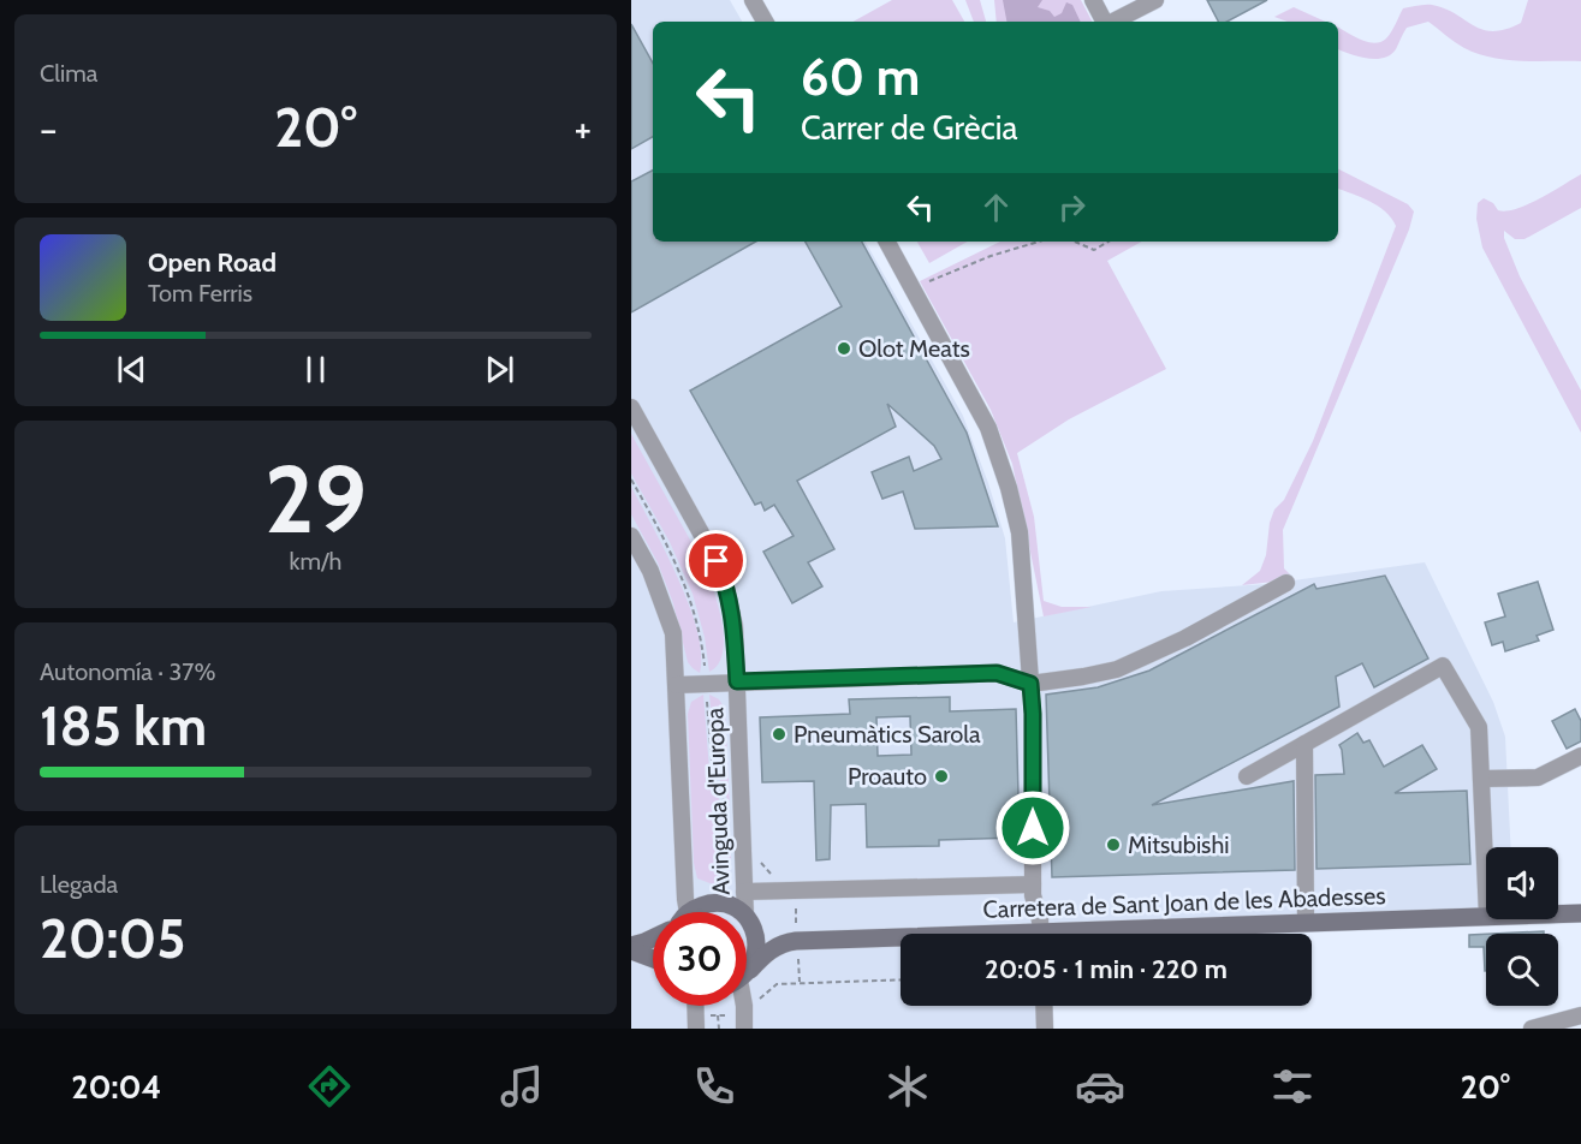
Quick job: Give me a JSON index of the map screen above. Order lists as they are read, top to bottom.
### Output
{
  "streets": {
    "main road": ["Carretera de Sant Joan de les Abadesses"],
    "street": ["Avinguda d'Europa"]
  },
  "crossings": [
    ["Avinguda d'Europa", "Carretera de Sant Joan de les Abadesses"]
  ],
  "places": [
    "Olot Meats",
    "Pneumàtics Sarola",
    "Proauto",
    "Mitsubishi"
  ],
  "page": {
    "tile": [
      "Clima",
      ["29", "km/h"],
      ["Autonomía · 37%", "185 km"],
      ["Llegada", "20:05"]
    ],
    "turn": ["60 m", "Carrer de Grècia"],
    "heat": ["−", "20°", "+"],
    "song": ["Open Road", "Tom Ferris"],
    "limit": "30",
    "trip": "20:05 · 1 min · 220 m",
    "tabs": ["20:04", "20°"]
  }
}
